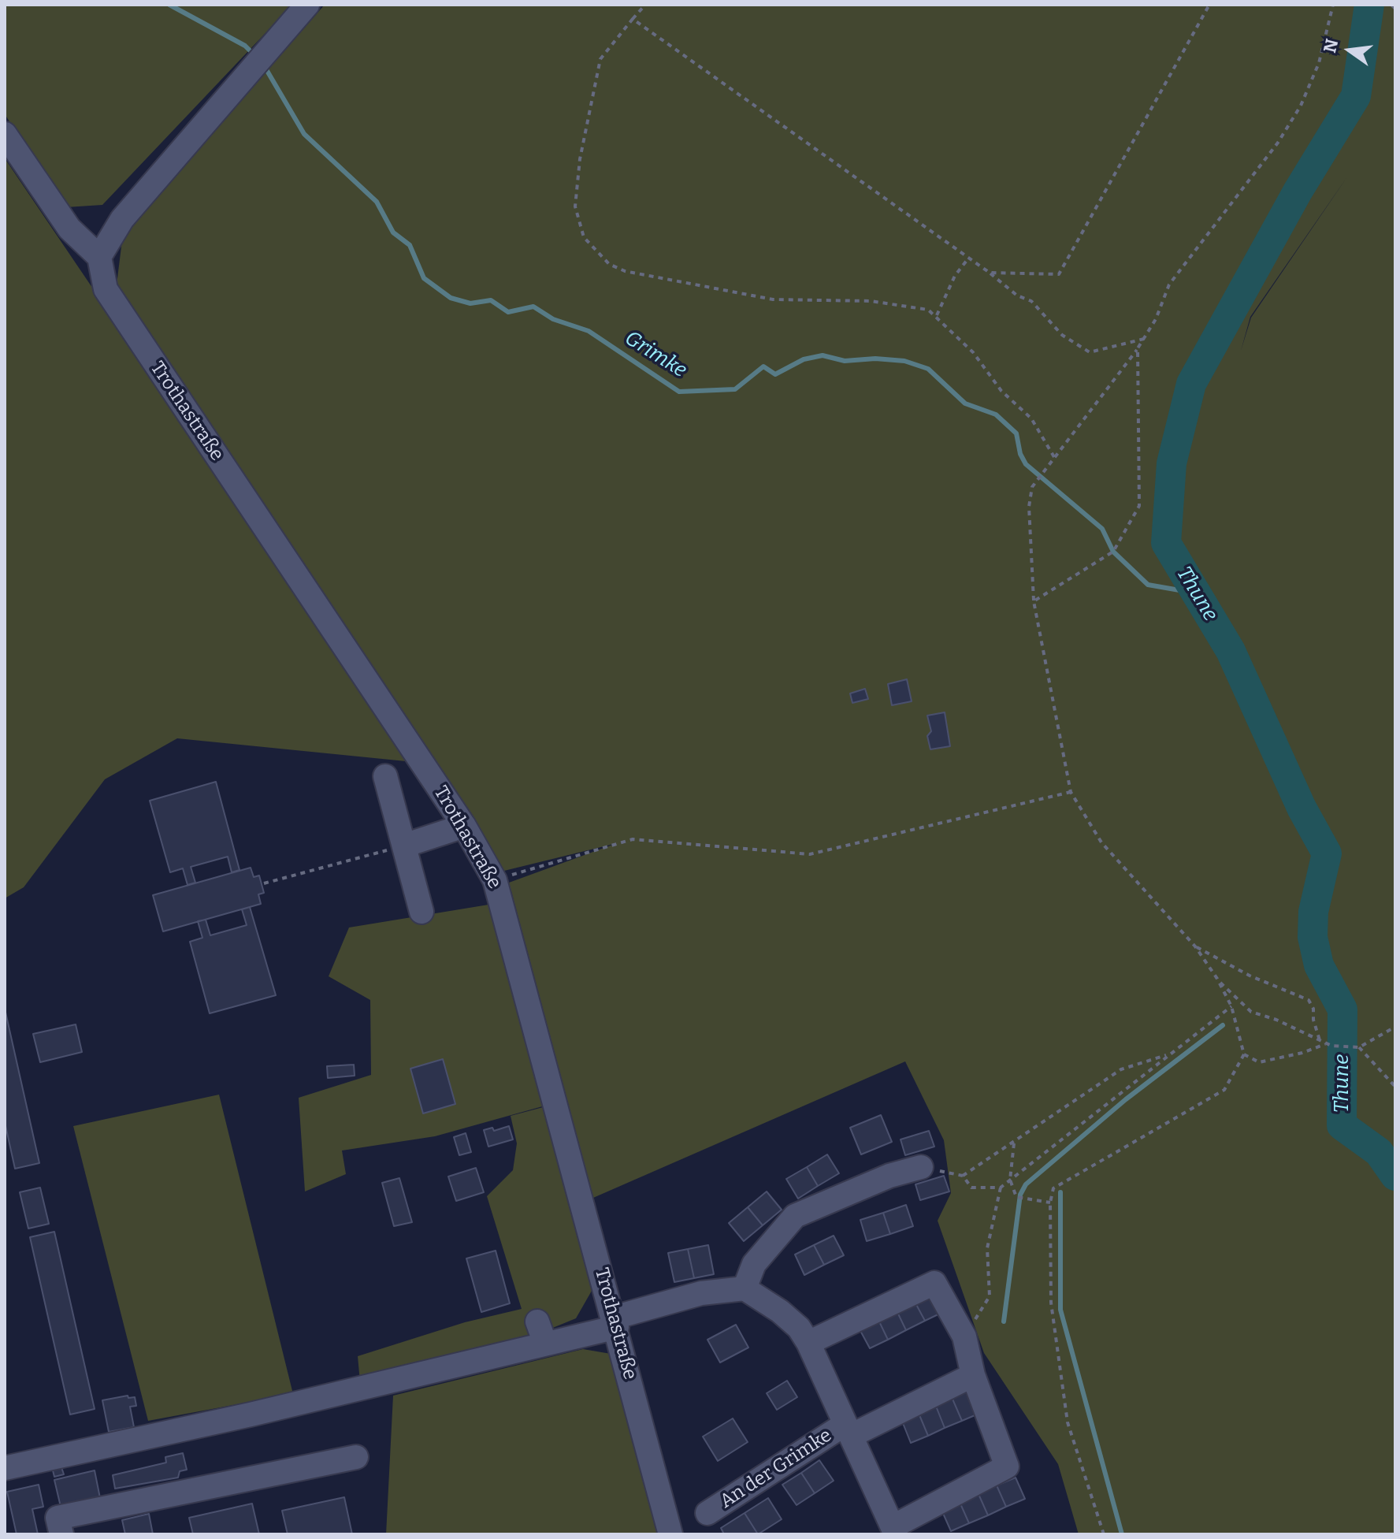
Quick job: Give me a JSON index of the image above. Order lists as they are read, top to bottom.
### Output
{
  "streets": {
    "street": ["Trothastraße", "An der Grimke"]
  },
  "water": ["Grimke", "Thune"],
  "north": "left"
}
